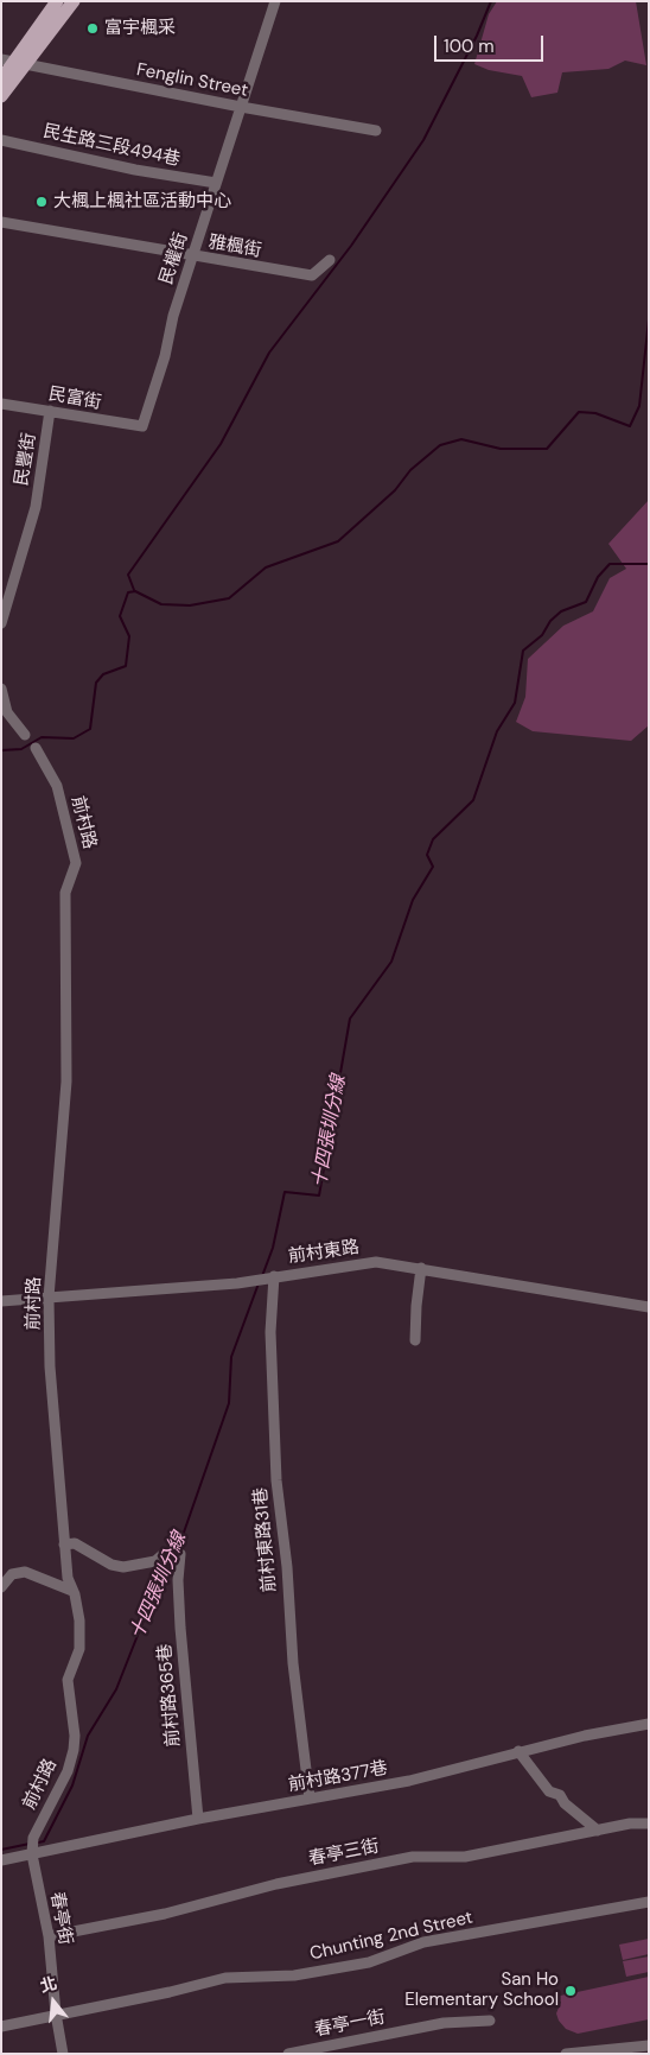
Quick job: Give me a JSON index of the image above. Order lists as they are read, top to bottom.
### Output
{
  "streets": {
    "street": [
      "Fenglin Street",
      "民生路三段494巷",
      "雅楓街",
      "民權街",
      "民富街",
      "民豐街",
      "前村路",
      "前村東路",
      "前村東路31巷",
      "前村路365巷",
      "前村路377巷",
      "春亭三街",
      "春亭街",
      "Chunting 2nd Street",
      "春亭一街"
    ]
  },
  "crossings": [
    ["Fenglin Street", "民權街"],
    ["民生路三段494巷", "民權街"],
    ["雅楓街", "民權街"],
    ["民權街", "民富街"],
    ["民富街", "民豐街"],
    ["前村路", "前村東路"],
    ["前村路", "前村路365巷"],
    ["前村路", "前村路377巷"],
    ["前村路", "春亭街"],
    ["前村東路", "前村東路31巷"],
    ["前村東路31巷", "前村路377巷"],
    ["前村路365巷", "前村路377巷"],
    ["前村路377巷", "春亭街"],
    ["春亭三街", "春亭街"],
    ["春亭街", "Chunting 2nd Street"]
  ],
  "water": ["十四張圳分線"],
  "places": ["富宇楓采", "大楓上楓社區活動中心", "San Ho Elementary School"],
  "scale_bar": "100 m",
  "north": "top"
}
